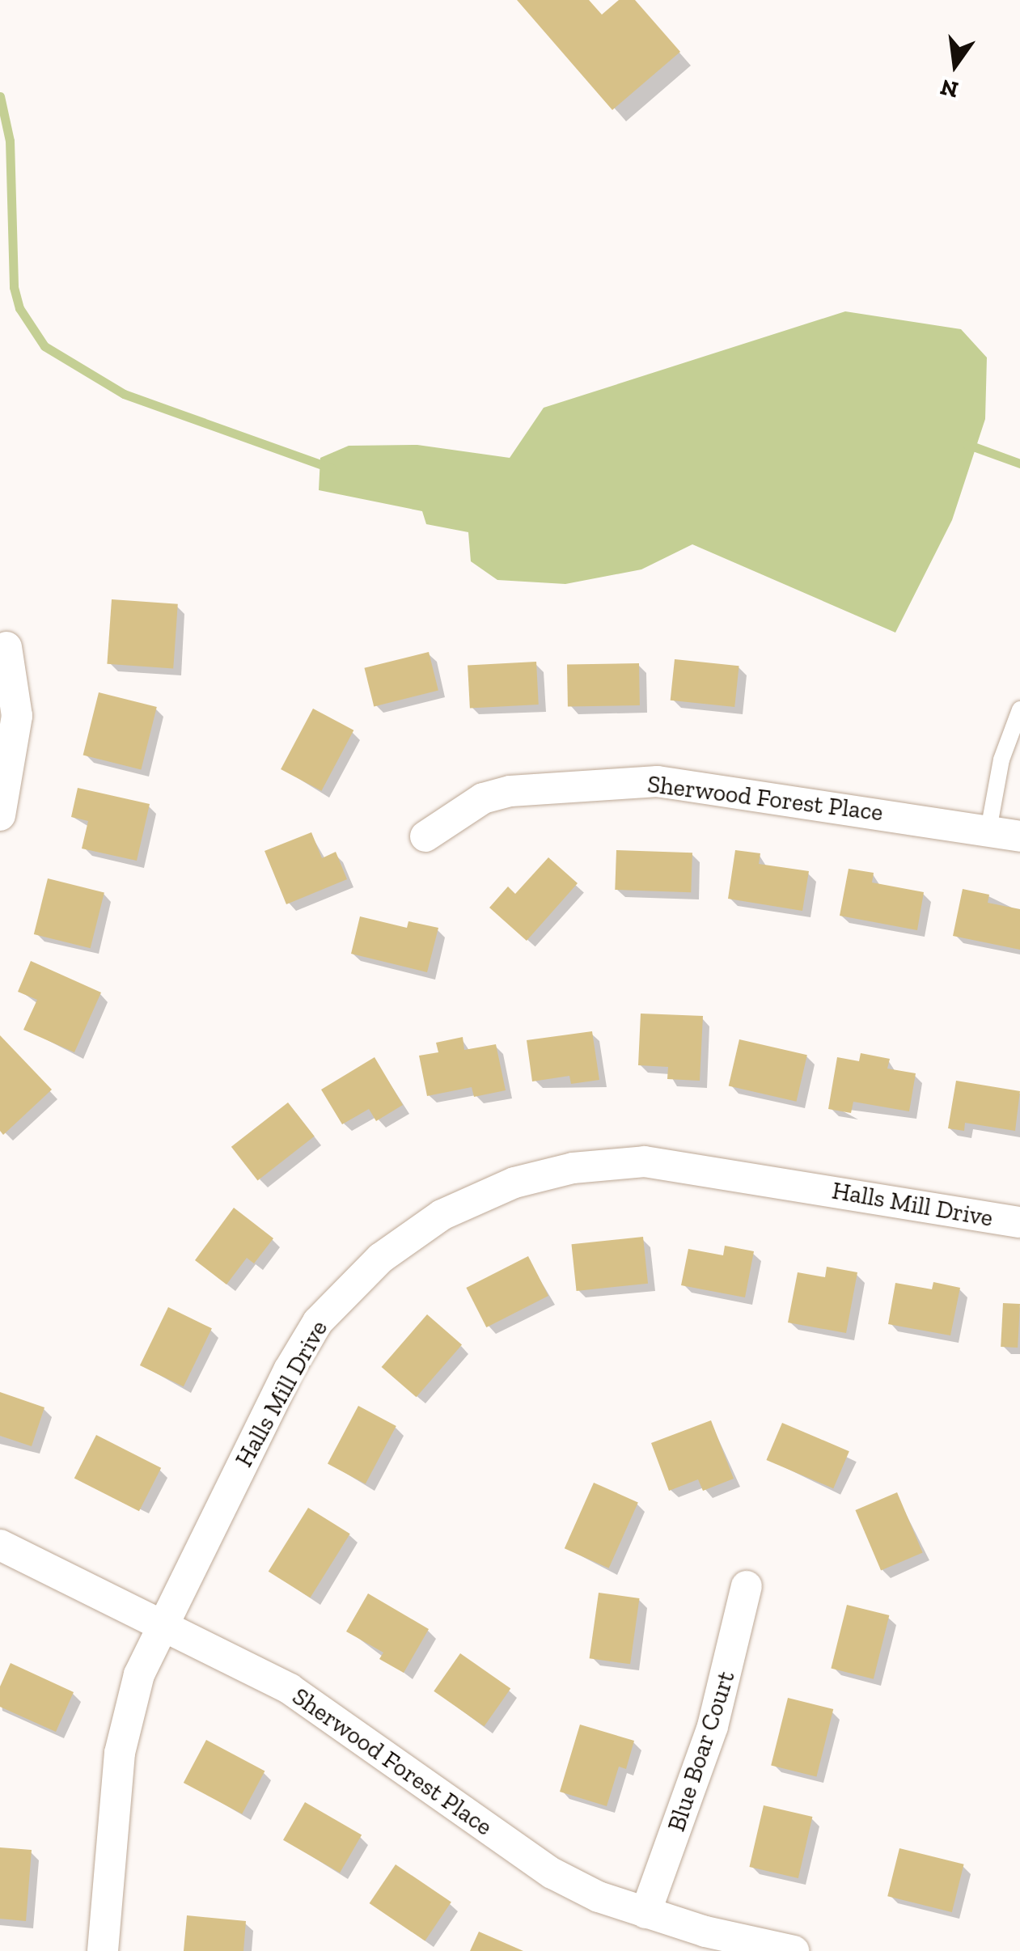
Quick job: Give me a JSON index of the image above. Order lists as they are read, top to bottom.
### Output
{
  "streets": {
    "street": ["Sherwood Forest Place", "Halls Mill Drive", "Blue Boar Court"]
  },
  "crossings": [
    ["Sherwood Forest Place", "Halls Mill Drive"],
    ["Sherwood Forest Place", "Blue Boar Court"]
  ],
  "north": "bottom"
}
